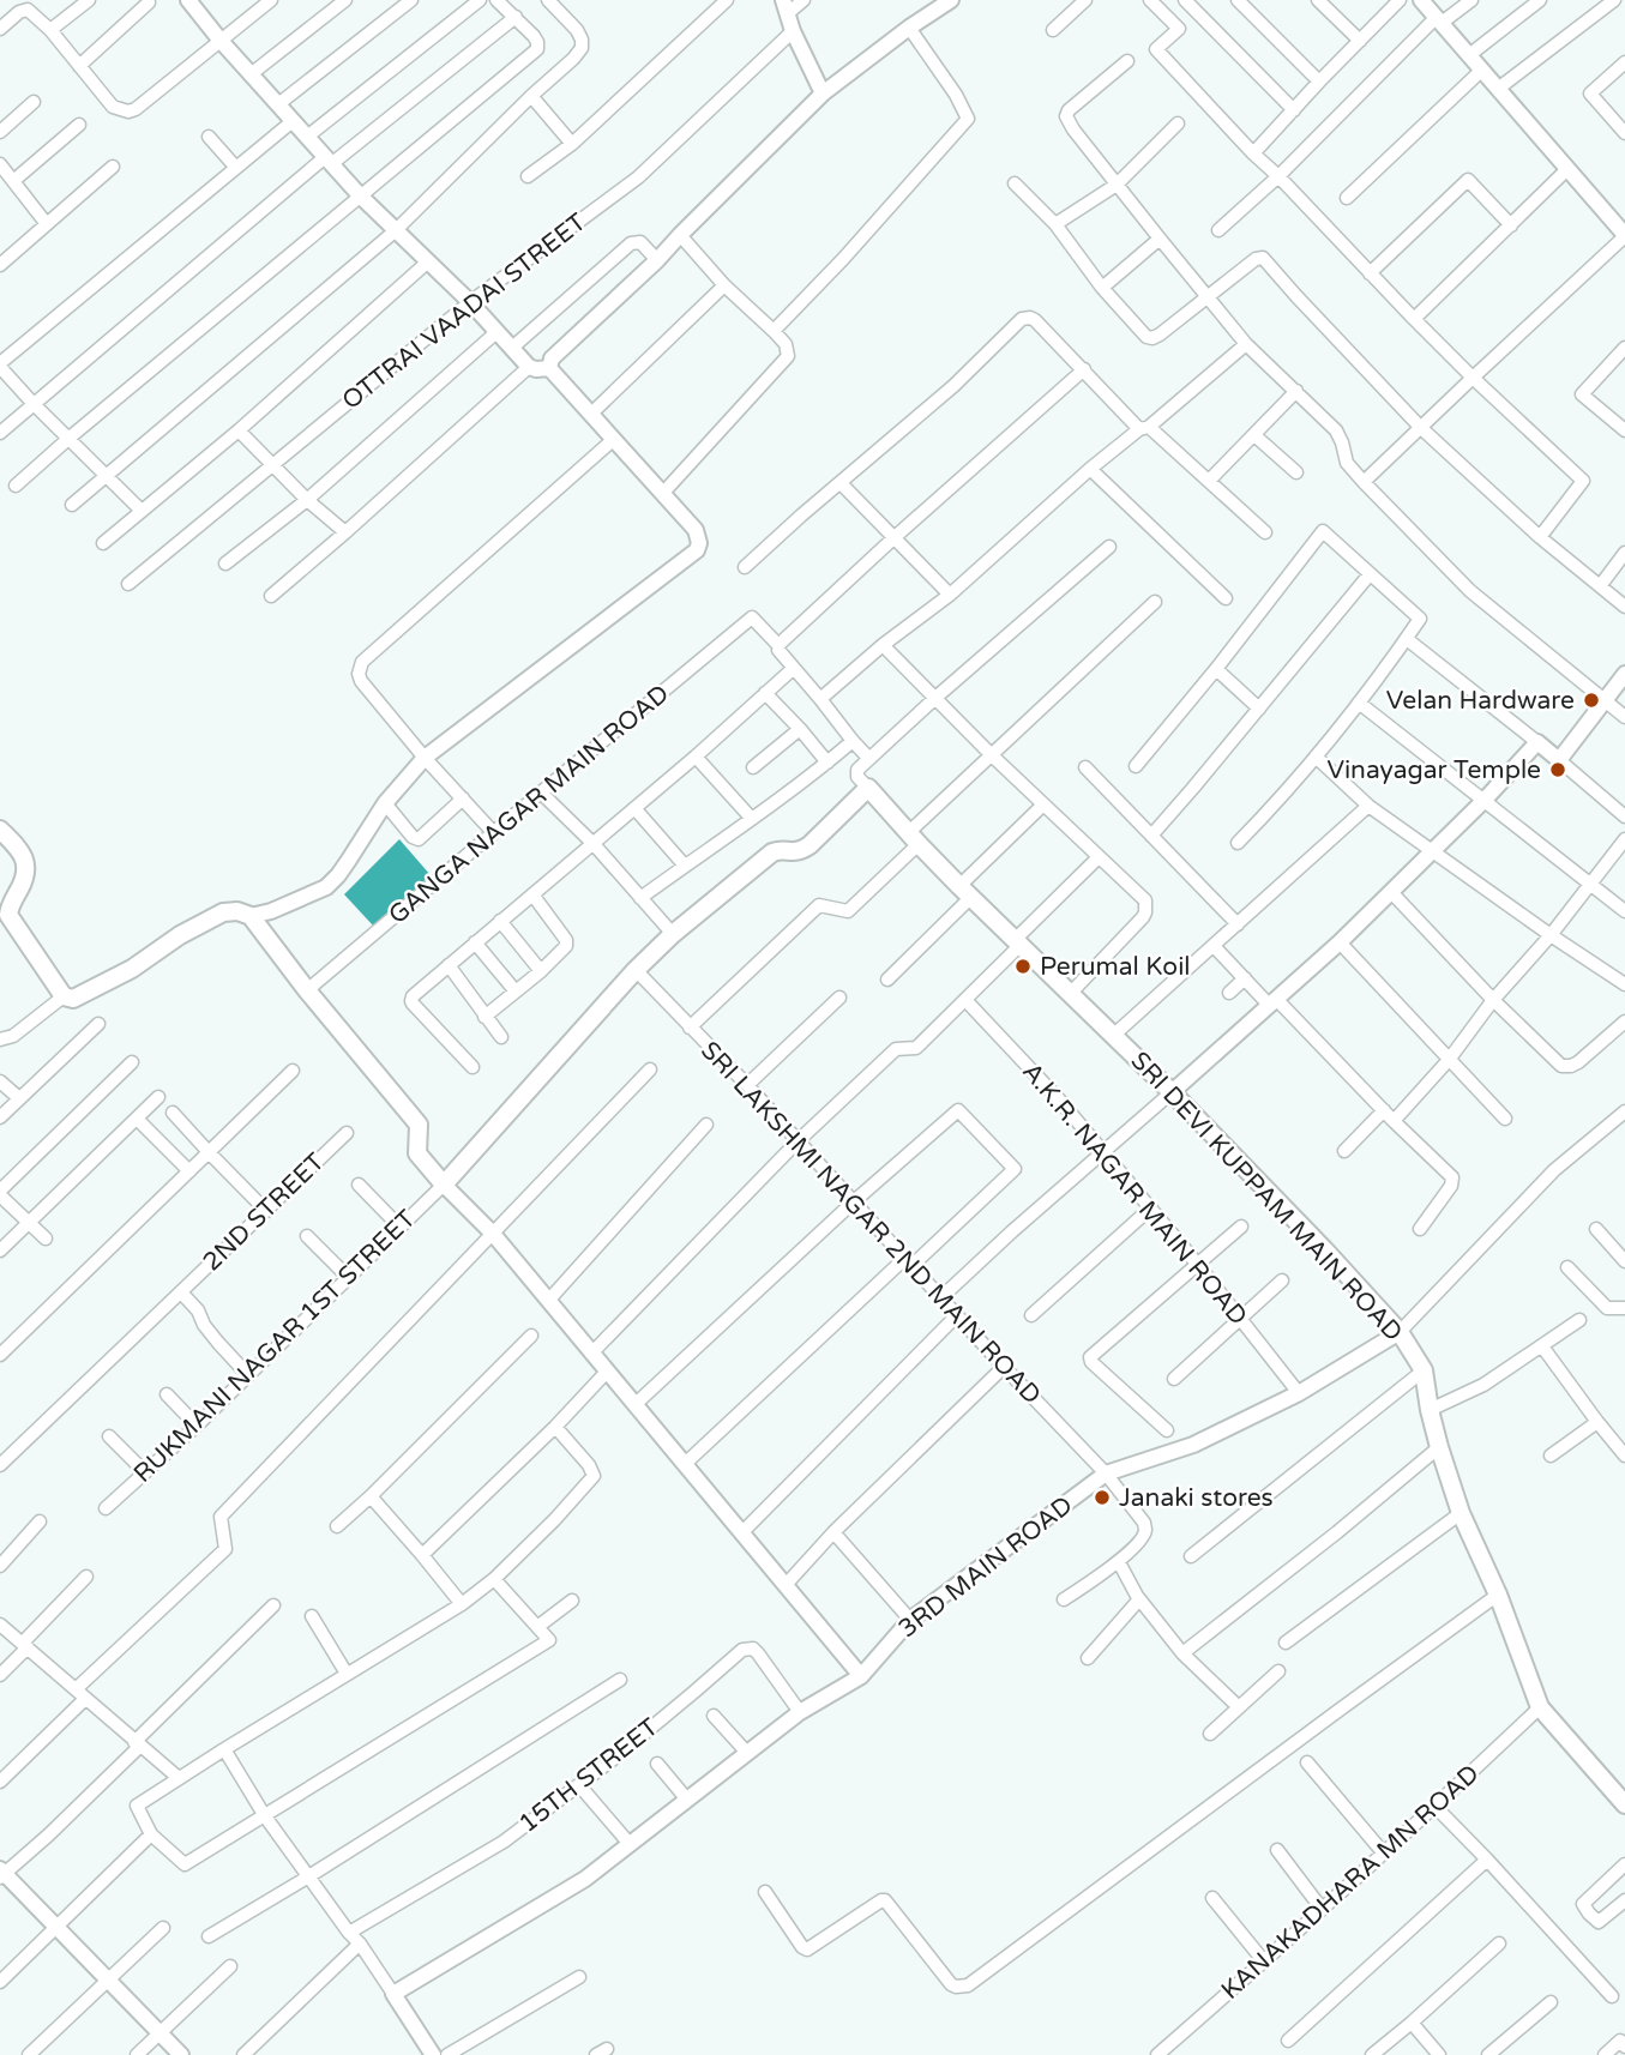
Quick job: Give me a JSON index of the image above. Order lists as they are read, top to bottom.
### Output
{
  "streets": {
    "main road": ["SRI DEVI KUPPAM MAIN ROAD"],
    "street": [
      "OTTRAI VAADAI STREET",
      "GANGA NAGAR MAIN ROAD",
      "A.K.R. NAGAR MAIN ROAD",
      "2ND STREET",
      "SRI LAKSHMI NAGAR 2ND MAIN ROAD",
      "RUKMANI NAGAR 1ST STREET",
      "3RD MAIN ROAD",
      "15TH STREET",
      "KANAKADHARA MN ROAD"
    ]
  },
  "crossings": [
    ["A.K.R. NAGAR MAIN ROAD", "3RD MAIN ROAD"],
    ["SRI DEVI KUPPAM MAIN ROAD", "3RD MAIN ROAD"],
    ["SRI DEVI KUPPAM MAIN ROAD", "KANAKADHARA MN ROAD"],
    ["SRI LAKSHMI NAGAR 2ND MAIN ROAD", "3RD MAIN ROAD"],
    ["3RD MAIN ROAD", "15TH STREET"]
  ],
  "places": [
    "Velan Hardware",
    "Vinayagar Temple",
    "Perumal Koil",
    "Janaki stores"
  ]
}
